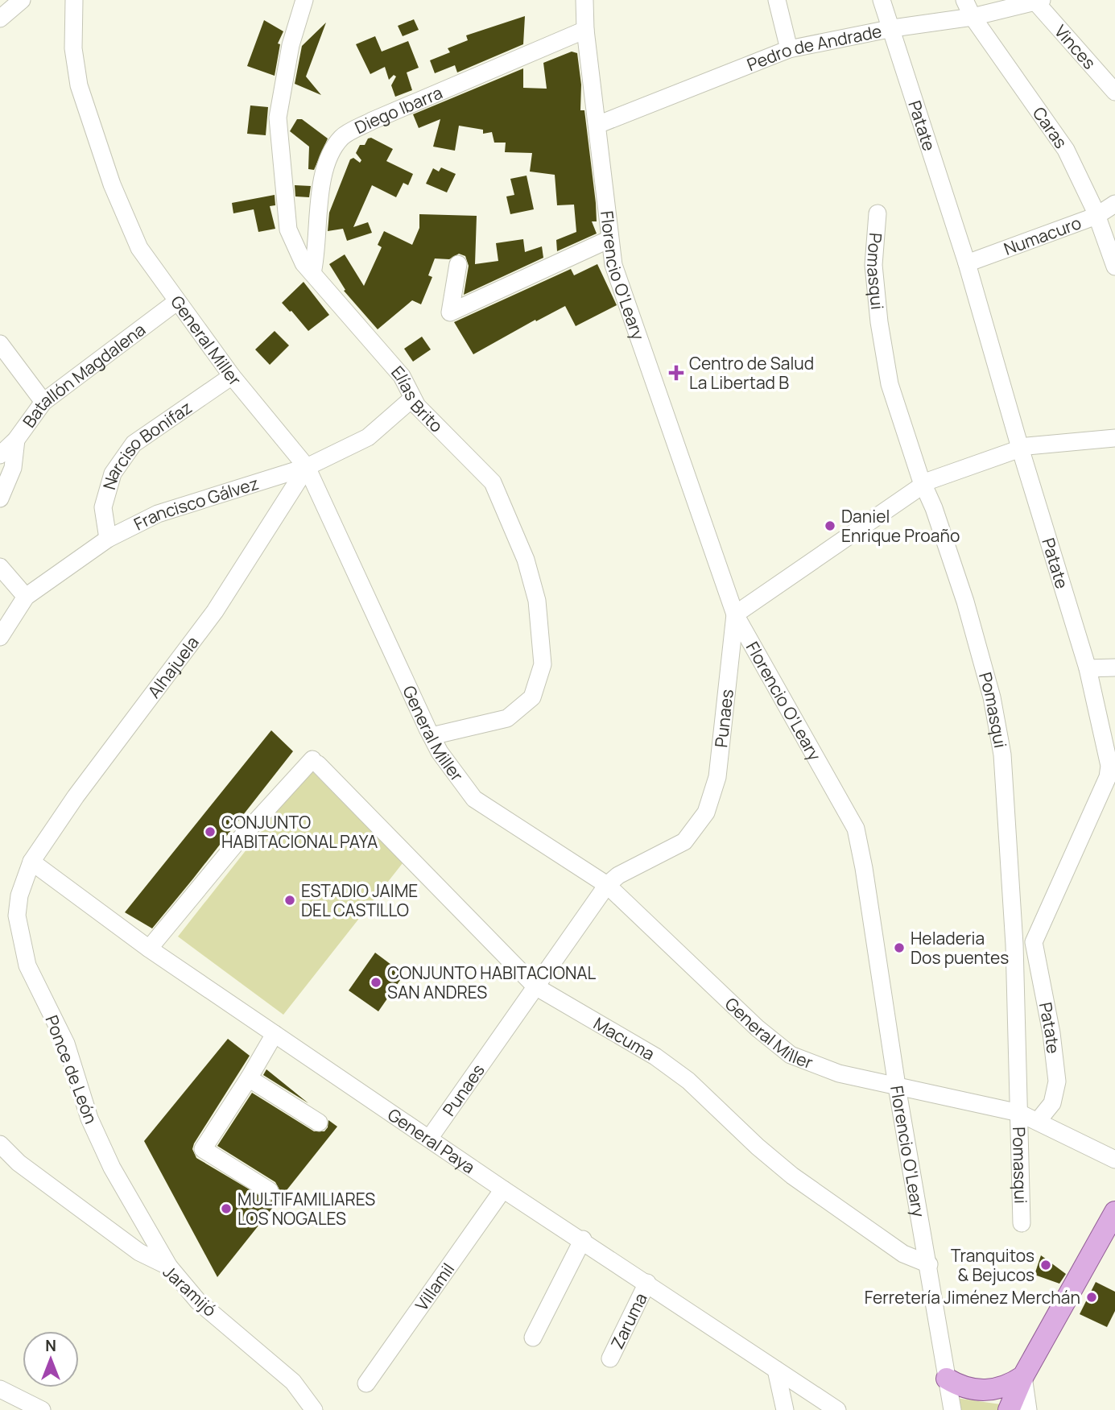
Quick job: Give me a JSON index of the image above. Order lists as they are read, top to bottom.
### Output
{
  "streets": {
    "street": [
      "Vinces",
      "Pedro de Andrade",
      "Diego Ibarra",
      "Patate",
      "Caras",
      "Numacuro",
      "Pomasqui",
      "Florencio O'Leary",
      "General Miller",
      "Batallón Magdalena",
      "Elías Brito",
      "Narciso Bonifaz",
      "Francisco Gálvez",
      "Alhajuela",
      "Punaes",
      "Macuma",
      "Ponce de León",
      "General Paya",
      "Villamil",
      "Jaramijó",
      "Zaruma"
    ]
  },
  "crossings": [
    ["Vinces", "Pedro de Andrade"],
    ["Pedro de Andrade", "Patate"],
    ["Pedro de Andrade", "Caras"],
    ["Pedro de Andrade", "Florencio O'Leary"],
    ["Diego Ibarra", "Florencio O'Leary"],
    ["Diego Ibarra", "Elías Brito"],
    ["Patate", "Numacuro"],
    ["Patate", "General Miller"],
    ["Caras", "Numacuro"],
    ["Pomasqui", "General Miller"],
    ["Florencio O'Leary", "General Miller"],
    ["Florencio O'Leary", "Punaes"],
    ["Florencio O'Leary", "Macuma"],
    ["General Miller", "Batallón Magdalena"],
    ["General Miller", "Elías Brito"],
    ["General Miller", "Narciso Bonifaz"],
    ["General Miller", "Francisco Gálvez"],
    ["General Miller", "Alhajuela"],
    ["General Miller", "Punaes"],
    ["Elías Brito", "Francisco Gálvez"],
    ["Narciso Bonifaz", "Francisco Gálvez"],
    ["Francisco Gálvez", "Alhajuela"],
    ["Alhajuela", "Ponce de León"],
    ["Alhajuela", "General Paya"],
    ["Punaes", "Macuma"],
    ["Punaes", "General Paya"],
    ["Macuma", "General Paya"],
    ["Ponce de León", "General Paya"],
    ["Ponce de León", "Jaramijó"],
    ["General Paya", "Villamil"],
    ["General Paya", "Zaruma"]
  ],
  "places": {
    "health": ["Centro de Salud La Libertad B"],
    "other": [
      "Daniel Enrique Proaño",
      "CONJUNTO HABITACIONAL PAYA",
      "ESTADIO JAIME DEL CASTILLO",
      "Heladeria Dos puentes",
      "CONJUNTO HABITACIONAL SAN ANDRES",
      "MULTIFAMILIARES LOS NOGALES",
      "Tranquitos & Bejucos",
      "Ferretería Jiménez Merchán"
    ]
  },
  "north": "top"
}
